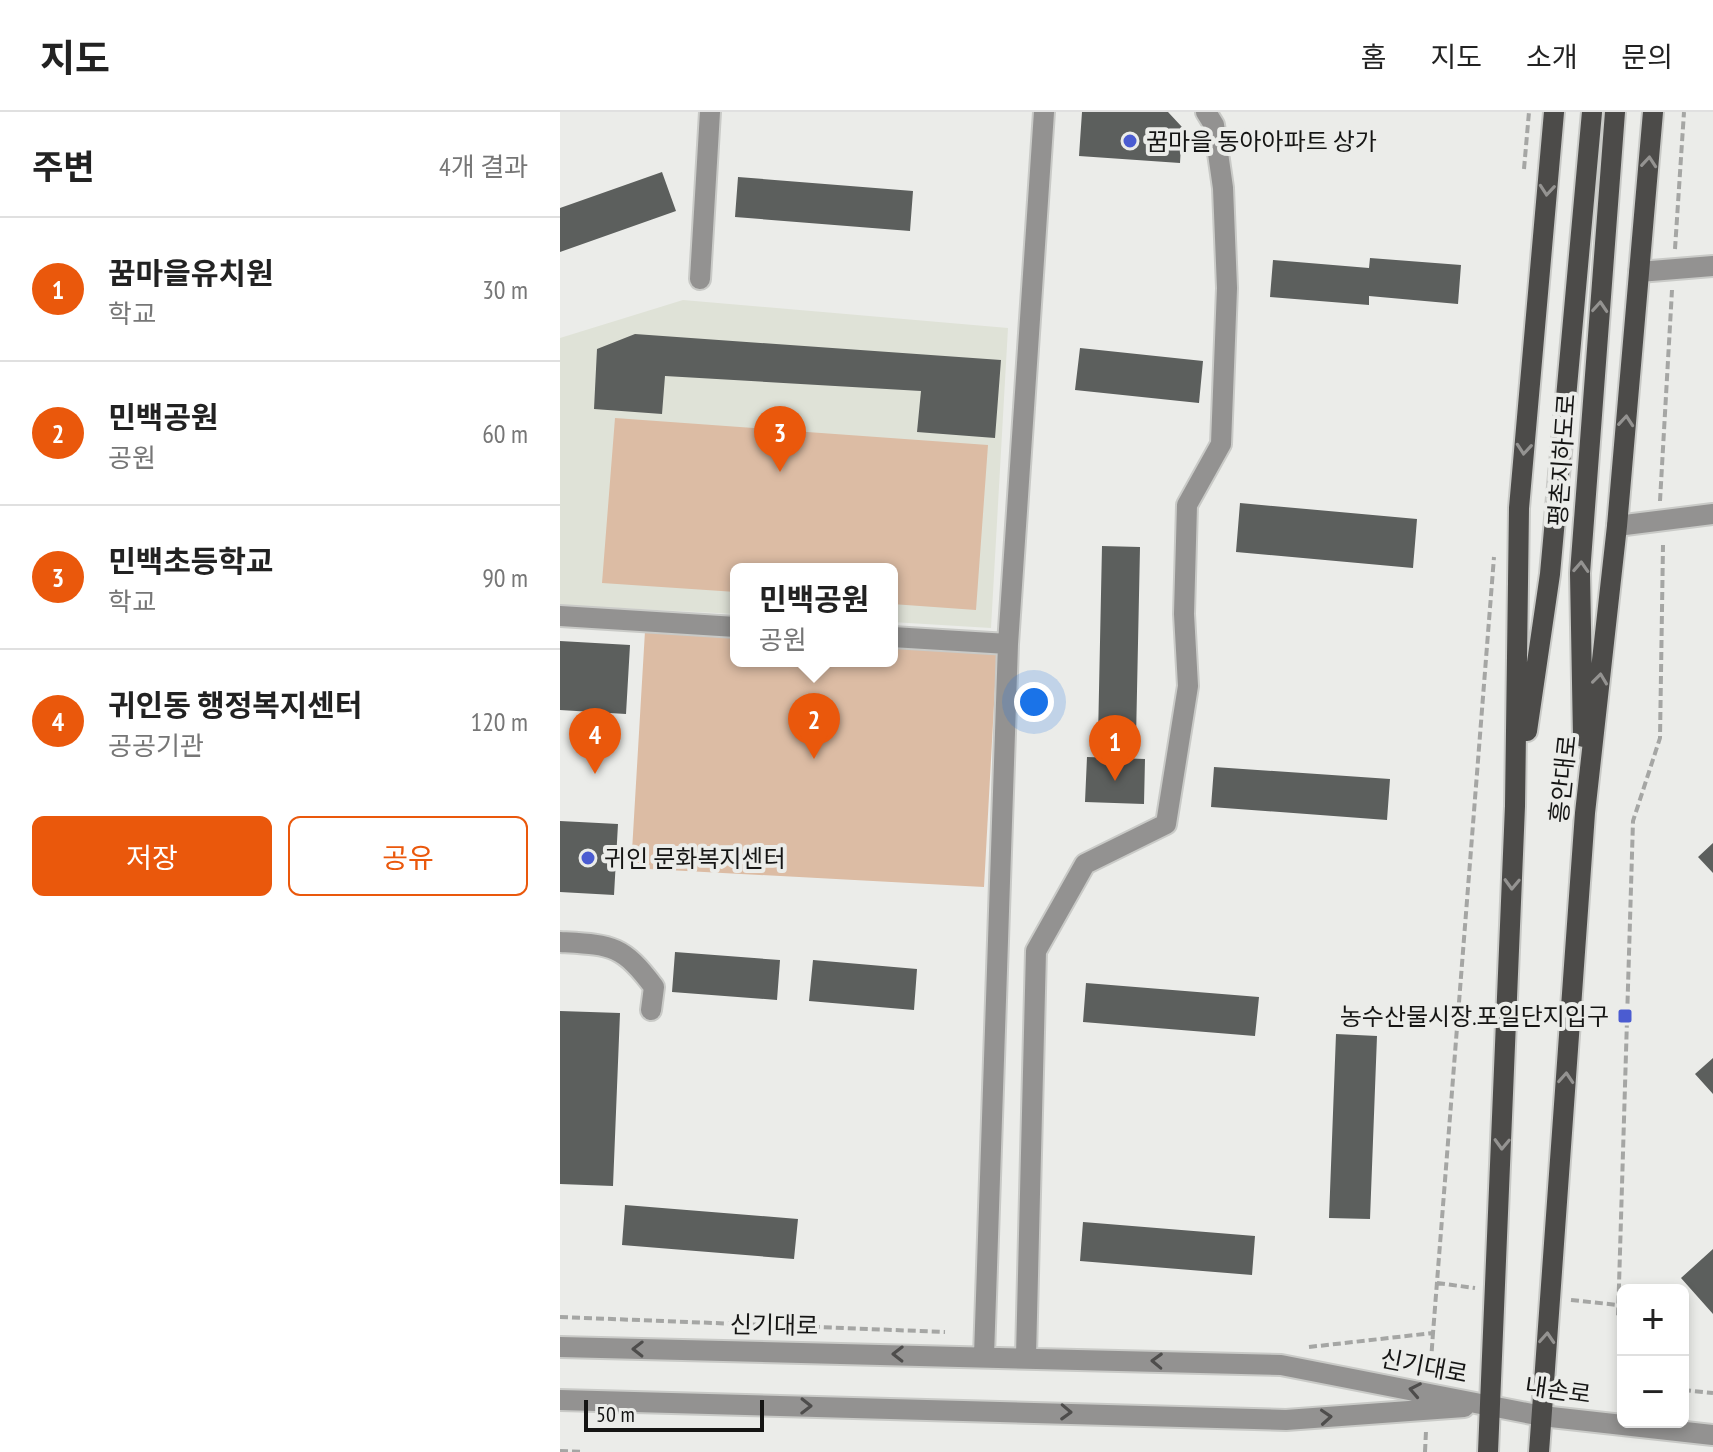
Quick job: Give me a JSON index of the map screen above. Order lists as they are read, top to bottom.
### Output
{
  "streets": {
    "main road": ["평촌지하도로", "흥안대로"],
    "street": ["신기대로", "내손로"]
  },
  "crossings": [
    ["평촌지하도로", "흥안대로"],
    ["흥안대로", "신기대로"],
    ["흥안대로", "내손로"],
    ["신기대로", "내손로"]
  ],
  "places": {
    "other": ["꿈마을 동아아파트 상가", "귀인 문화복지센터"],
    "transit": ["농수산물시장.포일단지입구"]
  },
  "scale_bar": "50 m",
  "page": {
    "header": "지도",
    "nav": [
      "홈",
      "지도",
      "소개",
      "문의"
    ],
    "heading": ["주변", "4개 결과"],
    "list": [
      {
        "mark": "1",
        "name": "꿈마을유치원",
        "note": "학교",
        "value": "30 m"
      },
      {
        "mark": "2",
        "name": "민백공원",
        "note": "공원",
        "value": "60 m"
      },
      {
        "mark": "3",
        "name": "민백초등학교",
        "note": "학교",
        "value": "90 m"
      },
      {
        "mark": "4",
        "name": "귀인동 행정복지센터",
        "note": "공공기관",
        "value": "120 m"
      }
    ],
    "pins": [
      "3",
      "2",
      "4",
      "1"
    ],
    "popup": ["민백공원", "공원"],
    "buttons": ["저장", "공유"],
    "map_buttons": ["+", "−"],
    "scale": "50 m"
  }
}
